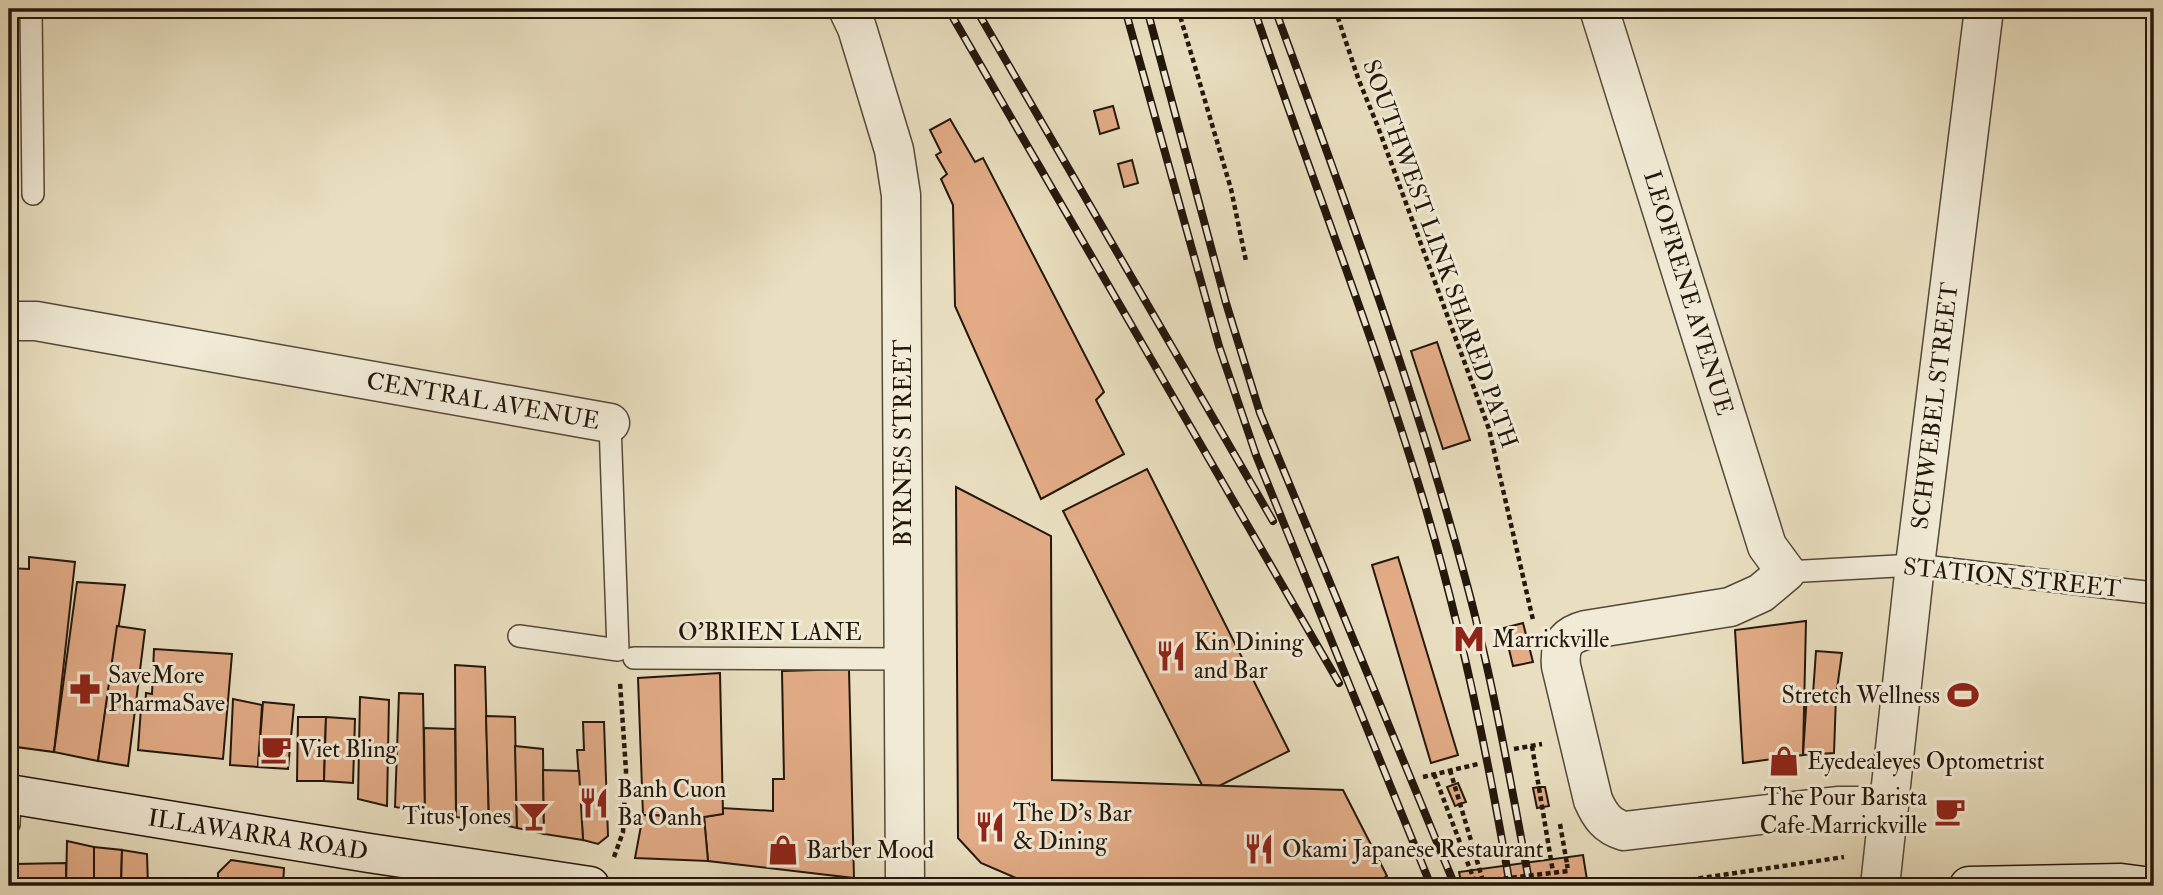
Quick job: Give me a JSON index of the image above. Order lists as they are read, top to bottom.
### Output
{
  "streets": {
    "street": [
      "LEOFRENE AVENUE",
      "CENTRAL AVENUE",
      "SCHWEBEL STREET",
      "BYRNES STREET",
      "ILLAWARRA ROAD"
    ],
    "lane": ["STATION STREET", "O'BRIEN LANE"],
    "path": ["SOUTHWEST LINK SHARED PATH"]
  },
  "crossings": [
    ["LEOFRENE AVENUE", "STATION STREET"],
    ["CENTRAL AVENUE", "O'BRIEN LANE"],
    ["SCHWEBEL STREET", "STATION STREET"],
    ["BYRNES STREET", "O'BRIEN LANE"]
  ],
  "places": {
    "metro station": ["Marrickville"],
    "restaurant": [
      "Kin Dining and Bar",
      "Banh Cuon Ba Oanh",
      "The D's Bar & Dining",
      "Okami Japanese Restaurant"
    ],
    "pharmacy": ["SaveMore PharmaSave"],
    "sports": ["Stretch Wellness"],
    "cafe": ["Viet Bling", "The Pour Barista Cafe Marrickville"],
    "shop": ["Eyedealeyes Optometrist", "Barber Mood"],
    "bar": ["Titus Jones"]
  }
}
